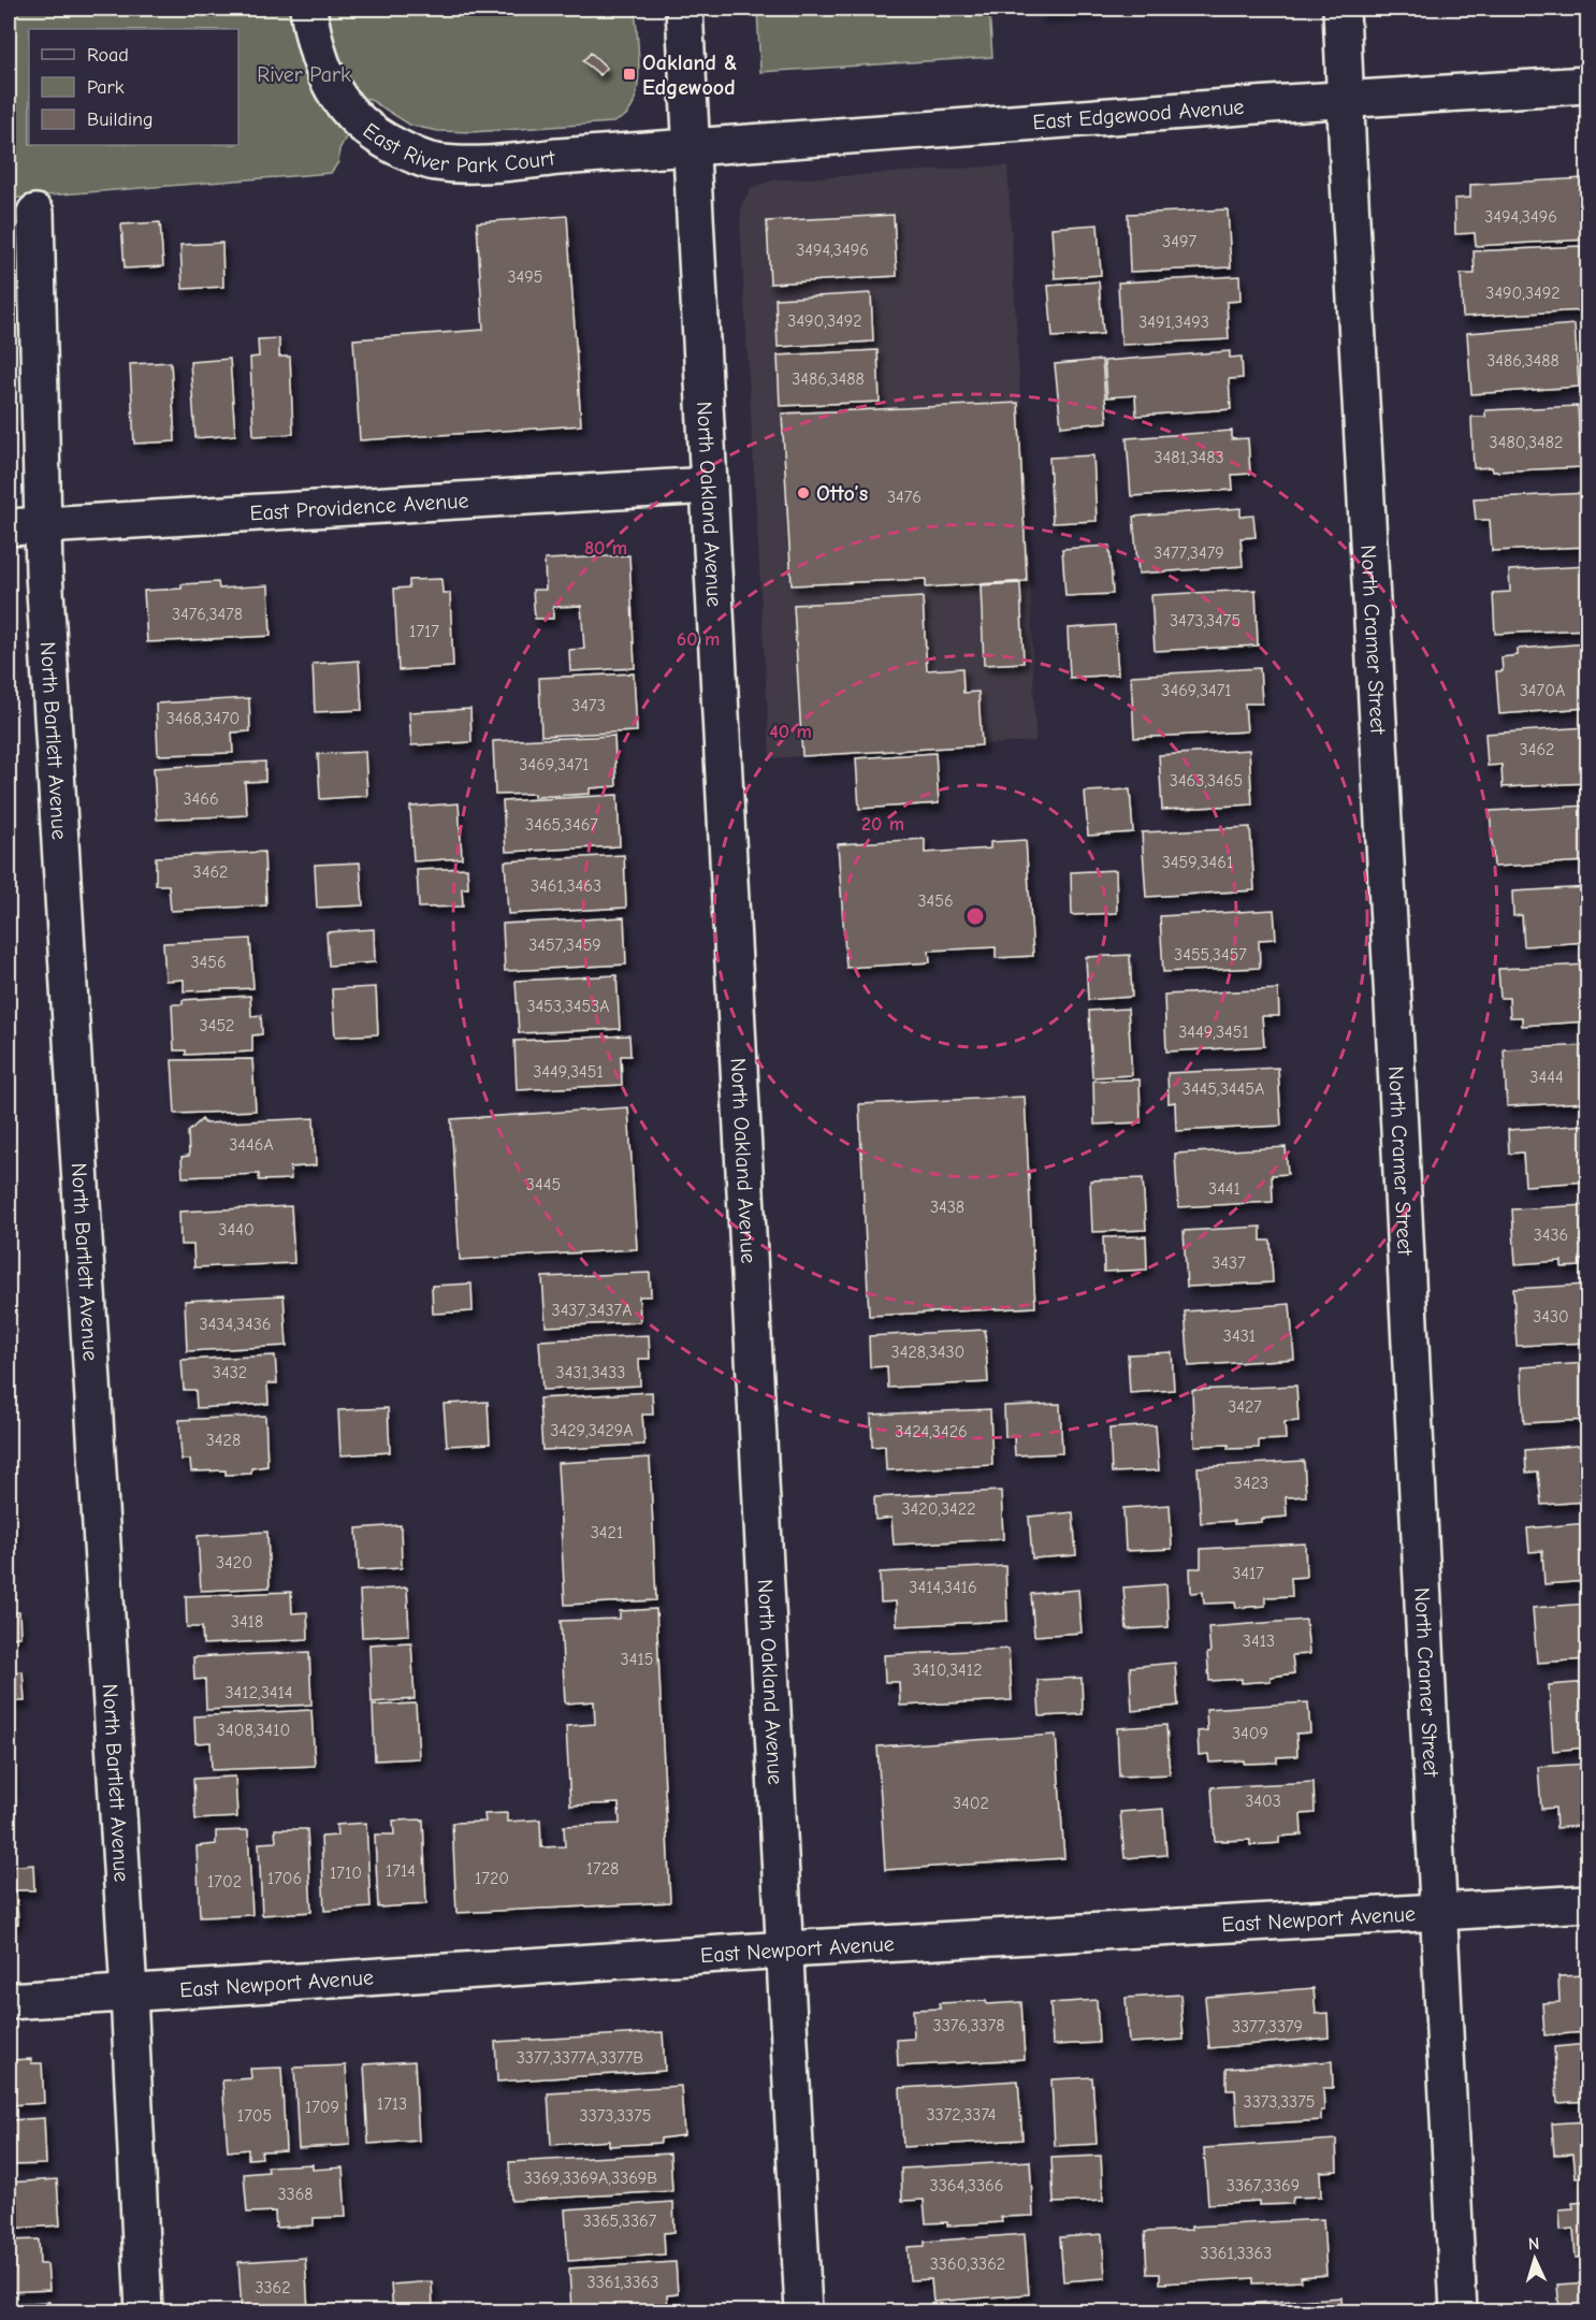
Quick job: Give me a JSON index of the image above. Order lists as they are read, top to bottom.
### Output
{
  "streets": {
    "street": [
      "East Edgewood Avenue",
      "East River Park Court",
      "North Oakland Avenue",
      "East Providence Avenue",
      "North Cramer Street",
      "North Bartlett Avenue",
      "East Newport Avenue"
    ]
  },
  "crossings": [
    ["East Edgewood Avenue", "East River Park Court"],
    ["East Edgewood Avenue", "North Oakland Avenue"],
    ["East Edgewood Avenue", "North Cramer Street"],
    ["East River Park Court", "North Oakland Avenue"],
    ["North Oakland Avenue", "East Providence Avenue"],
    ["North Oakland Avenue", "East Newport Avenue"],
    ["East Providence Avenue", "North Bartlett Avenue"],
    ["North Cramer Street", "East Newport Avenue"],
    ["North Bartlett Avenue", "East Newport Avenue"]
  ],
  "parks": ["River Park"],
  "places": {
    "transit": ["Oakland & Edgewood"],
    "other": ["Otto’s"]
  },
  "house_numbers": [
    "3494,3496",
    "3497",
    "3494,3496",
    "3495",
    "3490,3492",
    "3490,3492",
    "3491,3493",
    "3486,3488",
    "3486,3488",
    "3480,3482",
    "3481,3483",
    "3476",
    "3477,3479",
    "3476,3478",
    "3473,3475",
    "1717",
    "3469,3471",
    "3470A",
    "3473",
    "3468,3470",
    "3462",
    "3469,3471",
    "3463,3465",
    "3466",
    "3465,3467",
    "3459,3461",
    "3462",
    "3461,3463",
    "3456",
    "3457,3459",
    "3455,3457",
    "3456",
    "3453,3453A",
    "3452",
    "3449,3451",
    "3449,3451",
    "3444",
    "3445,3445A",
    "3446A",
    "3445",
    "3441",
    "3438",
    "3440",
    "3436",
    "3437",
    "3437,3437A",
    "3430",
    "3434,3436",
    "3431",
    "3428,3430",
    "3432",
    "3431,3433",
    "3427",
    "3429,3429A",
    "3424,3426",
    "3428",
    "3423",
    "3420,3422",
    "3421",
    "3420",
    "3417",
    "3414,3416",
    "3418",
    "3413",
    "3415",
    "3410,3412",
    "3412,3414",
    "3408,3410",
    "3409",
    "3403",
    "3402",
    "1728",
    "1714",
    "1710",
    "1706",
    "1720",
    "1702",
    "3376,3378",
    "3377,3379",
    "3377,3377A,3377B",
    "3373,3375",
    "1713",
    "1709",
    "3372,3374",
    "1705",
    "3373,3375",
    "3369,3369A,3369B",
    "3364,3366",
    "3367,3369",
    "3368",
    "3365,3367",
    "3361,3363",
    "3360,3362",
    "3361,3363",
    "3362"
  ],
  "legend": ["Road", "Park", "Building"],
  "north": "top",
  "rings": [
    "80 m",
    "60 m",
    "40 m",
    "20 m"
  ]
}
